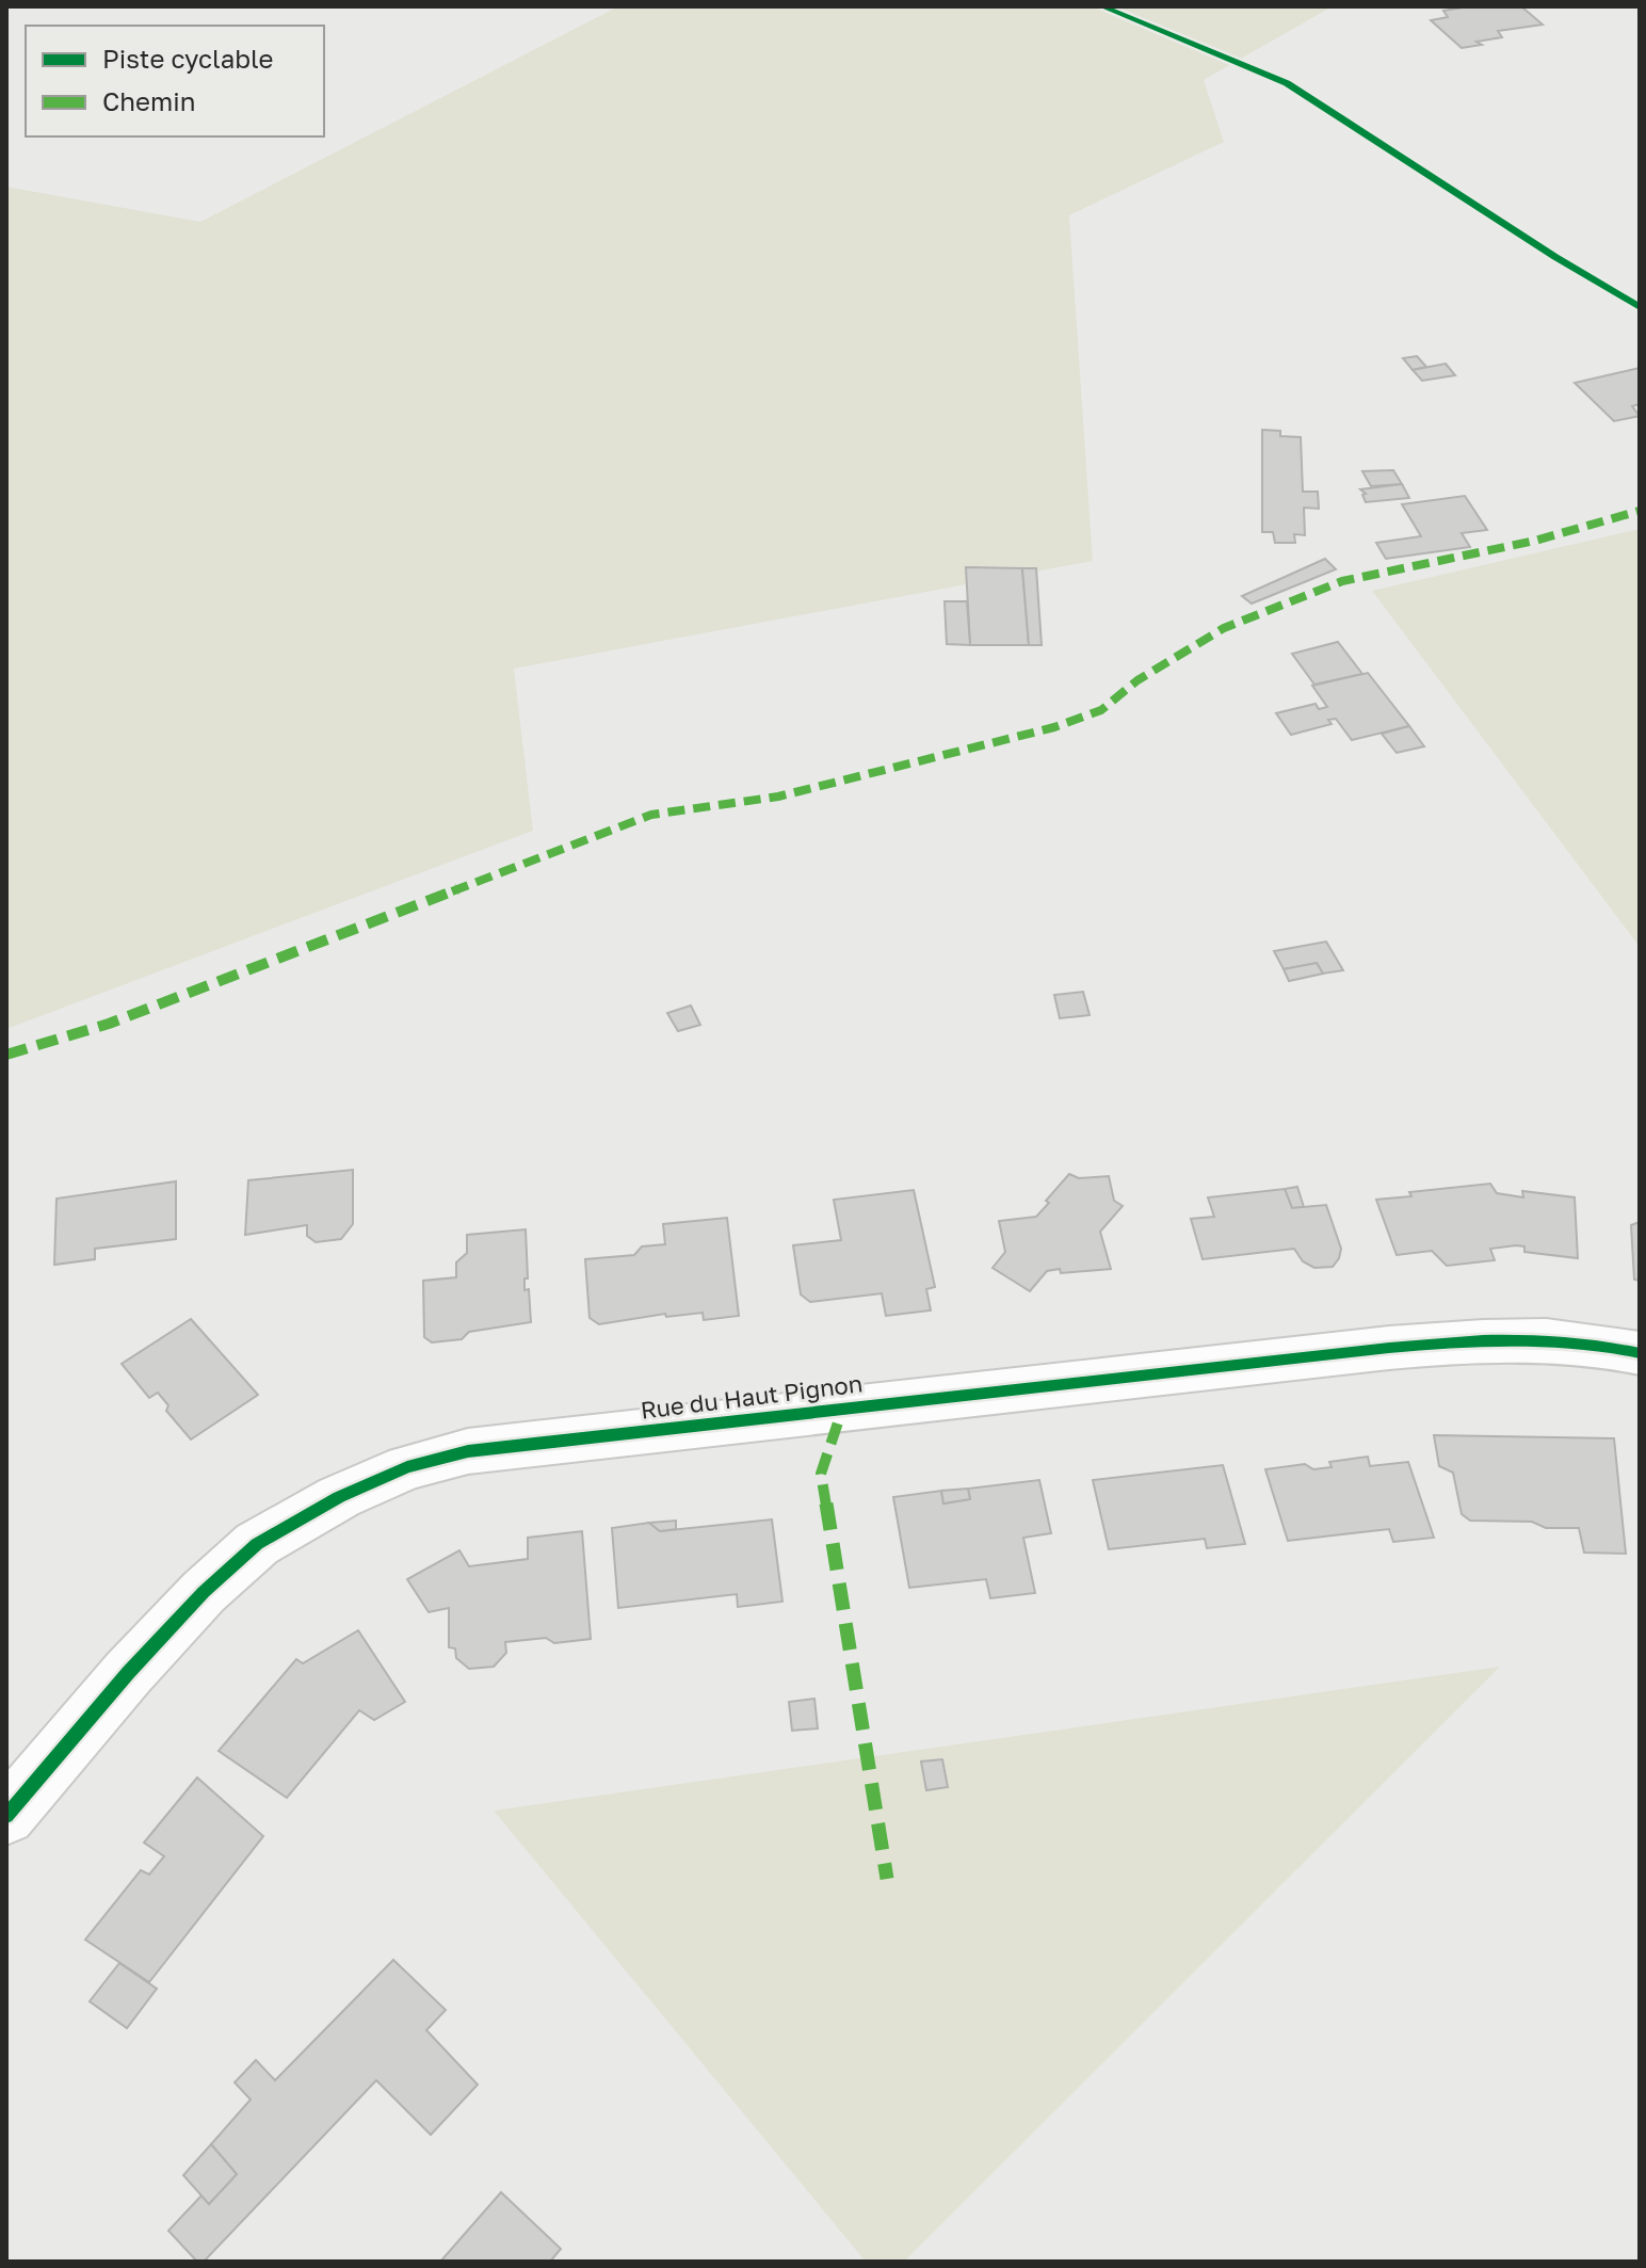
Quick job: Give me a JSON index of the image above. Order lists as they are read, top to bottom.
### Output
{
  "streets": {
    "street": ["Rue du Haut Pignon"]
  },
  "legend": ["Piste cyclable", "Chemin"]
}
